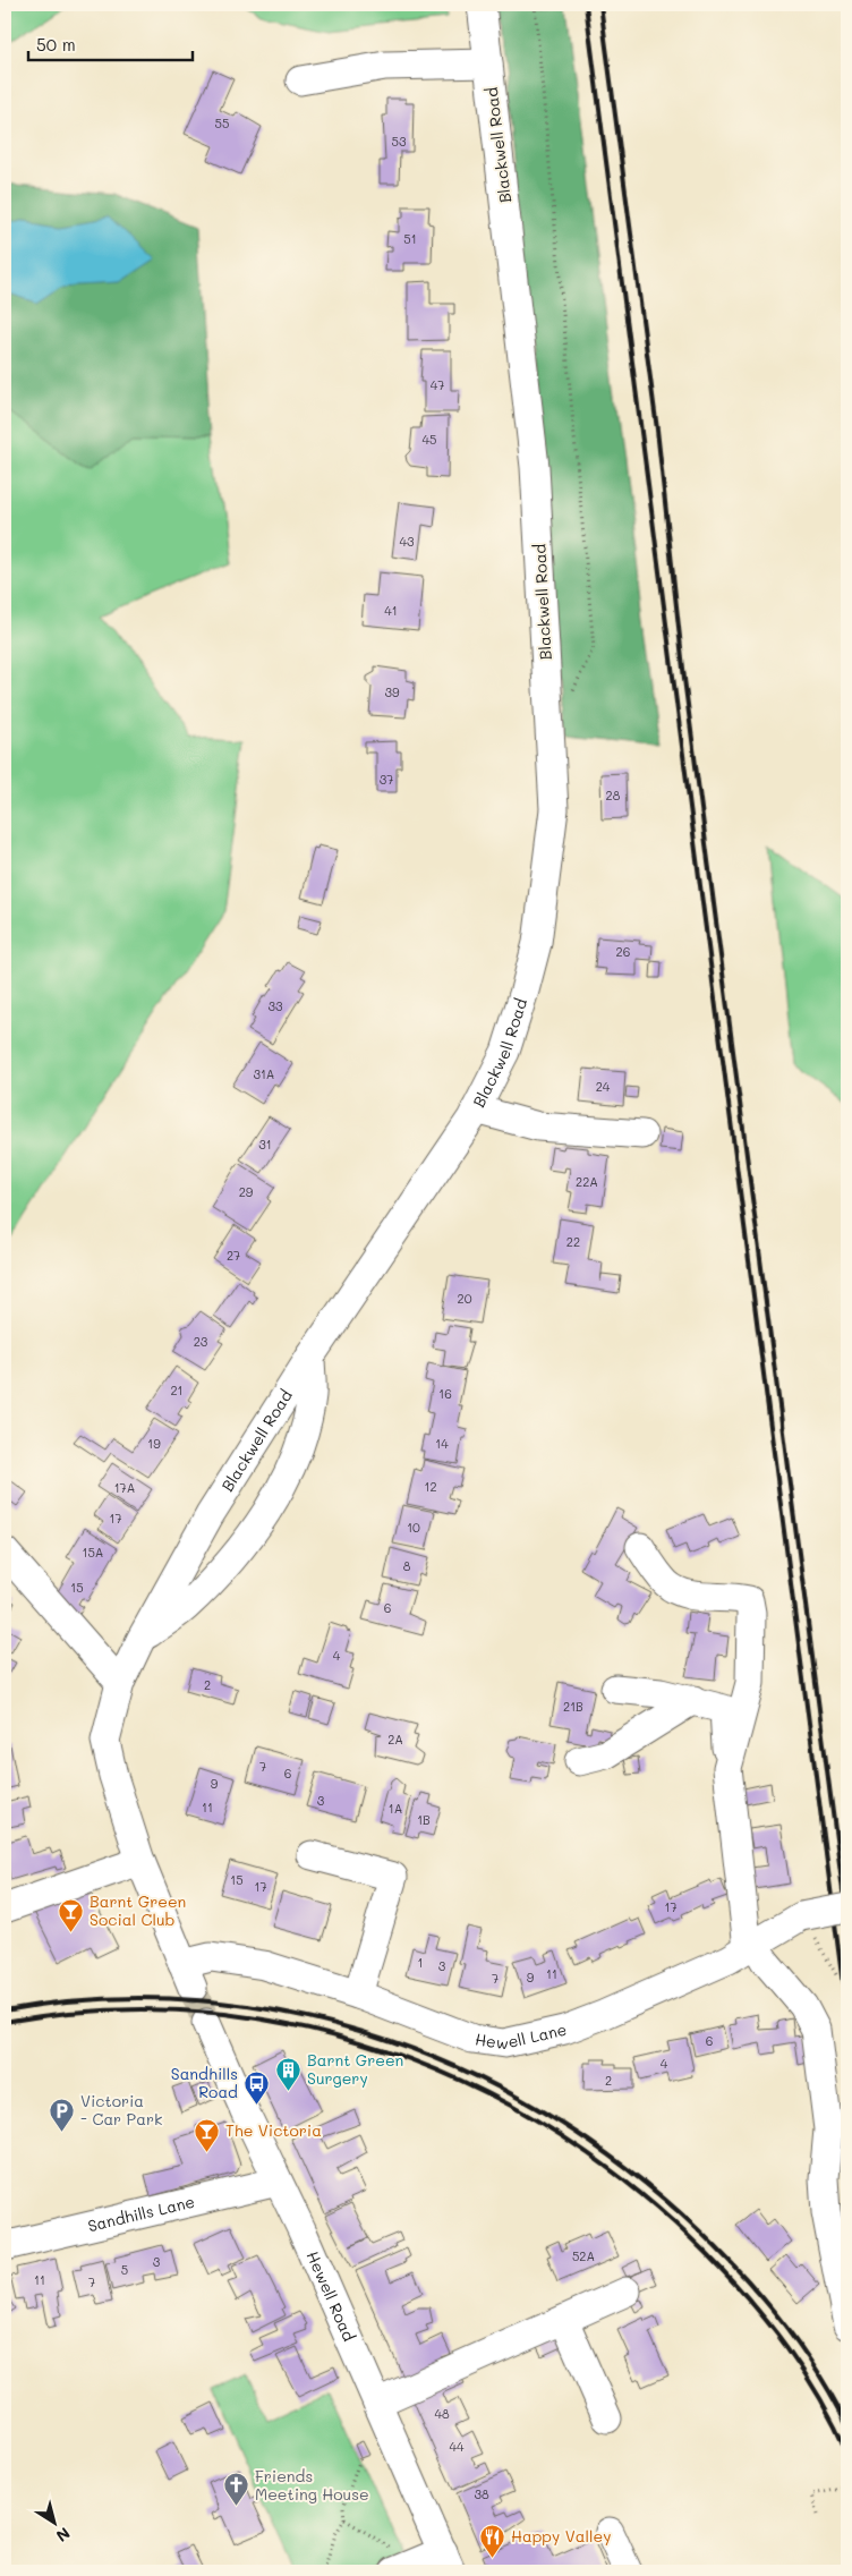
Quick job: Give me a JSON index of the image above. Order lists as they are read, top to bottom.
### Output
{
  "streets": {
    "street": [
      "Blackwell Road",
      "Hewell Lane",
      "Sandhills Lane",
      "Hewell Road"
    ]
  },
  "crossings": [
    ["Blackwell Road", "Hewell Lane"],
    ["Sandhills Lane", "Hewell Road"]
  ],
  "places": {
    "bar": ["Barnt Green Social Club", "The Victoria"],
    "building": ["Barnt Green Surgery"],
    "bus stop": ["Sandhills Road"],
    "parking": ["Victoria - Car Park"],
    "church": ["Friends Meeting House"],
    "restaurant": ["Happy Valley"]
  },
  "house_numbers": [
    "55",
    "53",
    "51",
    "47",
    "45",
    "43",
    "41",
    "39",
    "37",
    "28",
    "26",
    "33",
    "31A",
    "24",
    "31",
    "22A",
    "29",
    "22",
    "27",
    "20",
    "23",
    "21",
    "16",
    "19",
    "14",
    "12",
    "17A",
    "17",
    "10",
    "15A",
    "8",
    "15",
    "6",
    "4",
    "2",
    "21B",
    "2A",
    "7",
    "6",
    "9",
    "3",
    "11",
    "1A",
    "1B",
    "15",
    "17",
    "17",
    "1",
    "3",
    "11",
    "9",
    "7",
    "6",
    "4",
    "2",
    "52A",
    "3",
    "5",
    "11",
    "7",
    "48",
    "44",
    "38"
  ],
  "scale_bar": "50 m",
  "north": "bottom right"
}
